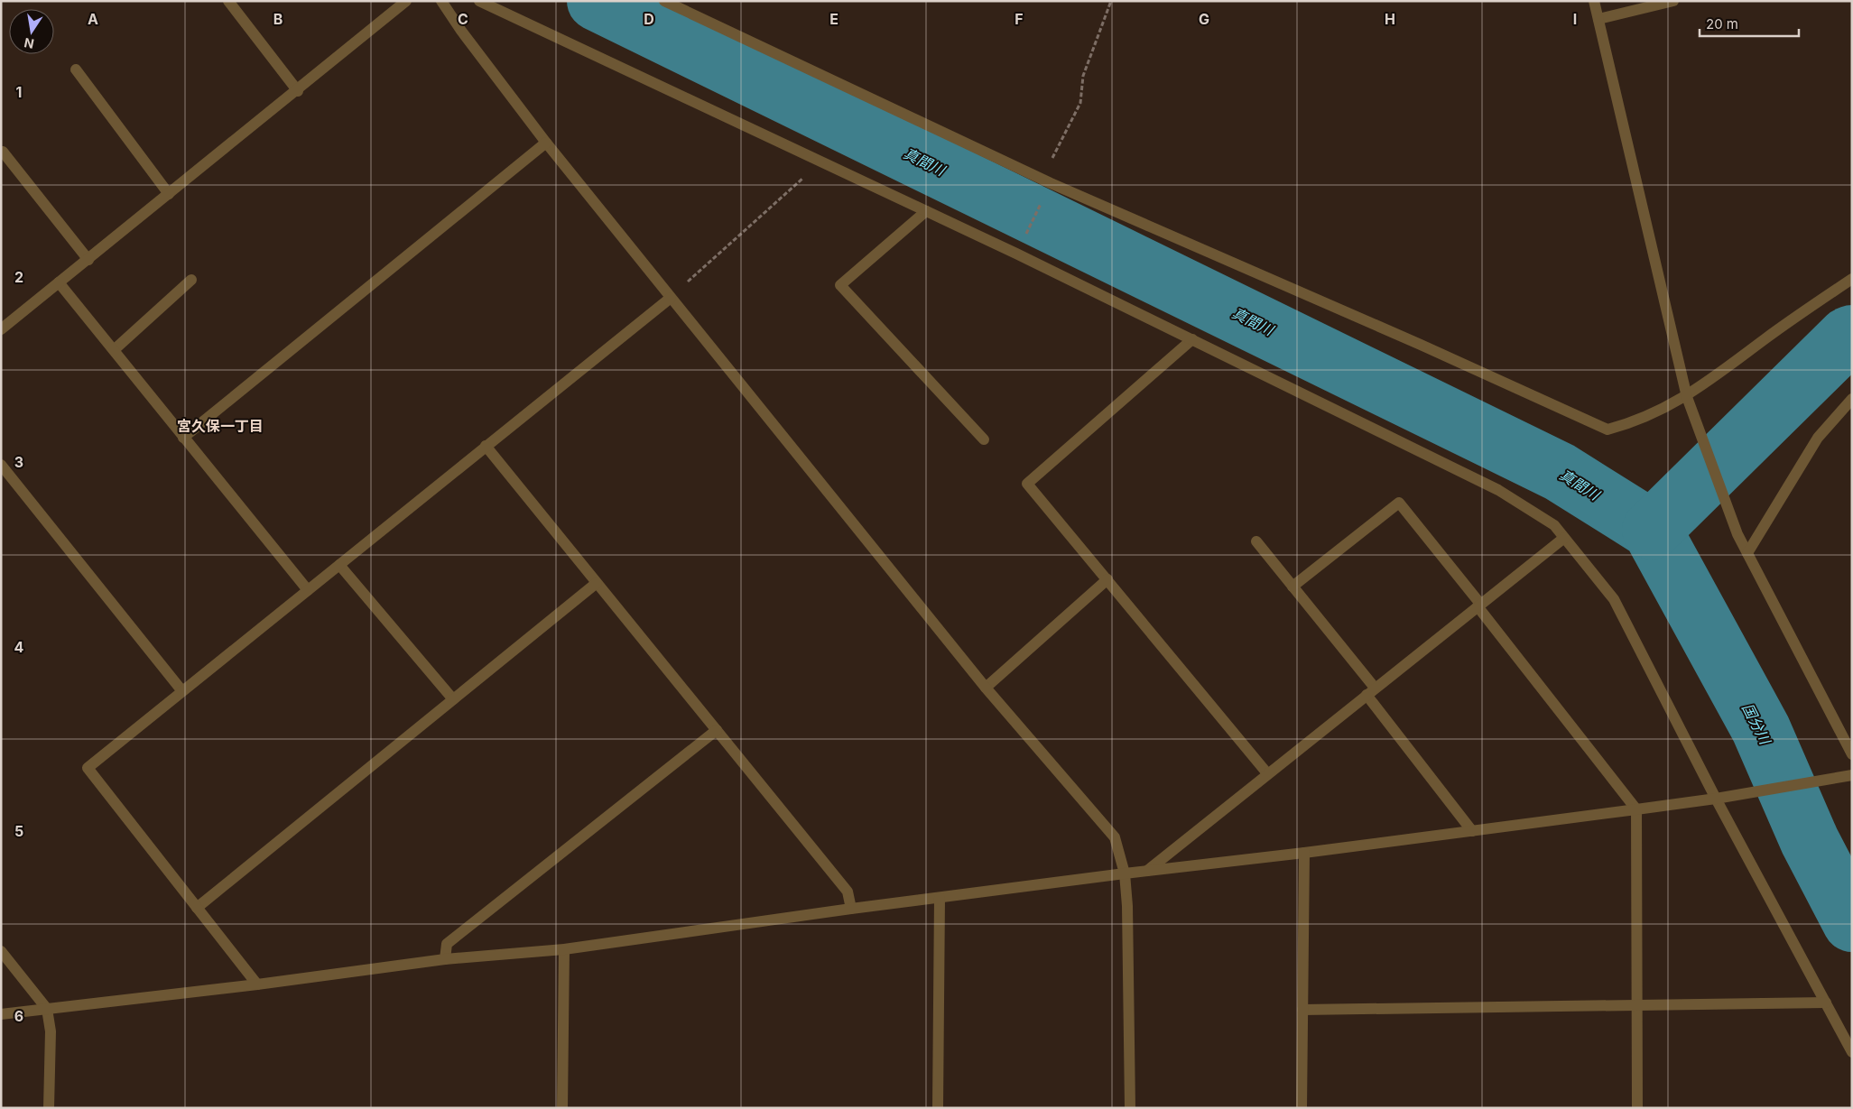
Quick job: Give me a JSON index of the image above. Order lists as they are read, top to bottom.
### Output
{
  "districts": ["宮久保一丁目"],
  "water": ["真間川", "国分川"],
  "scale_bar": "20 m",
  "north": "bottom",
  "grid": {
    "columns": [
      "A",
      "B",
      "C",
      "D",
      "E",
      "F",
      "G",
      "H",
      "I"
    ],
    "rows": [
      "1",
      "2",
      "3",
      "4",
      "5",
      "6"
    ]
  }
}
